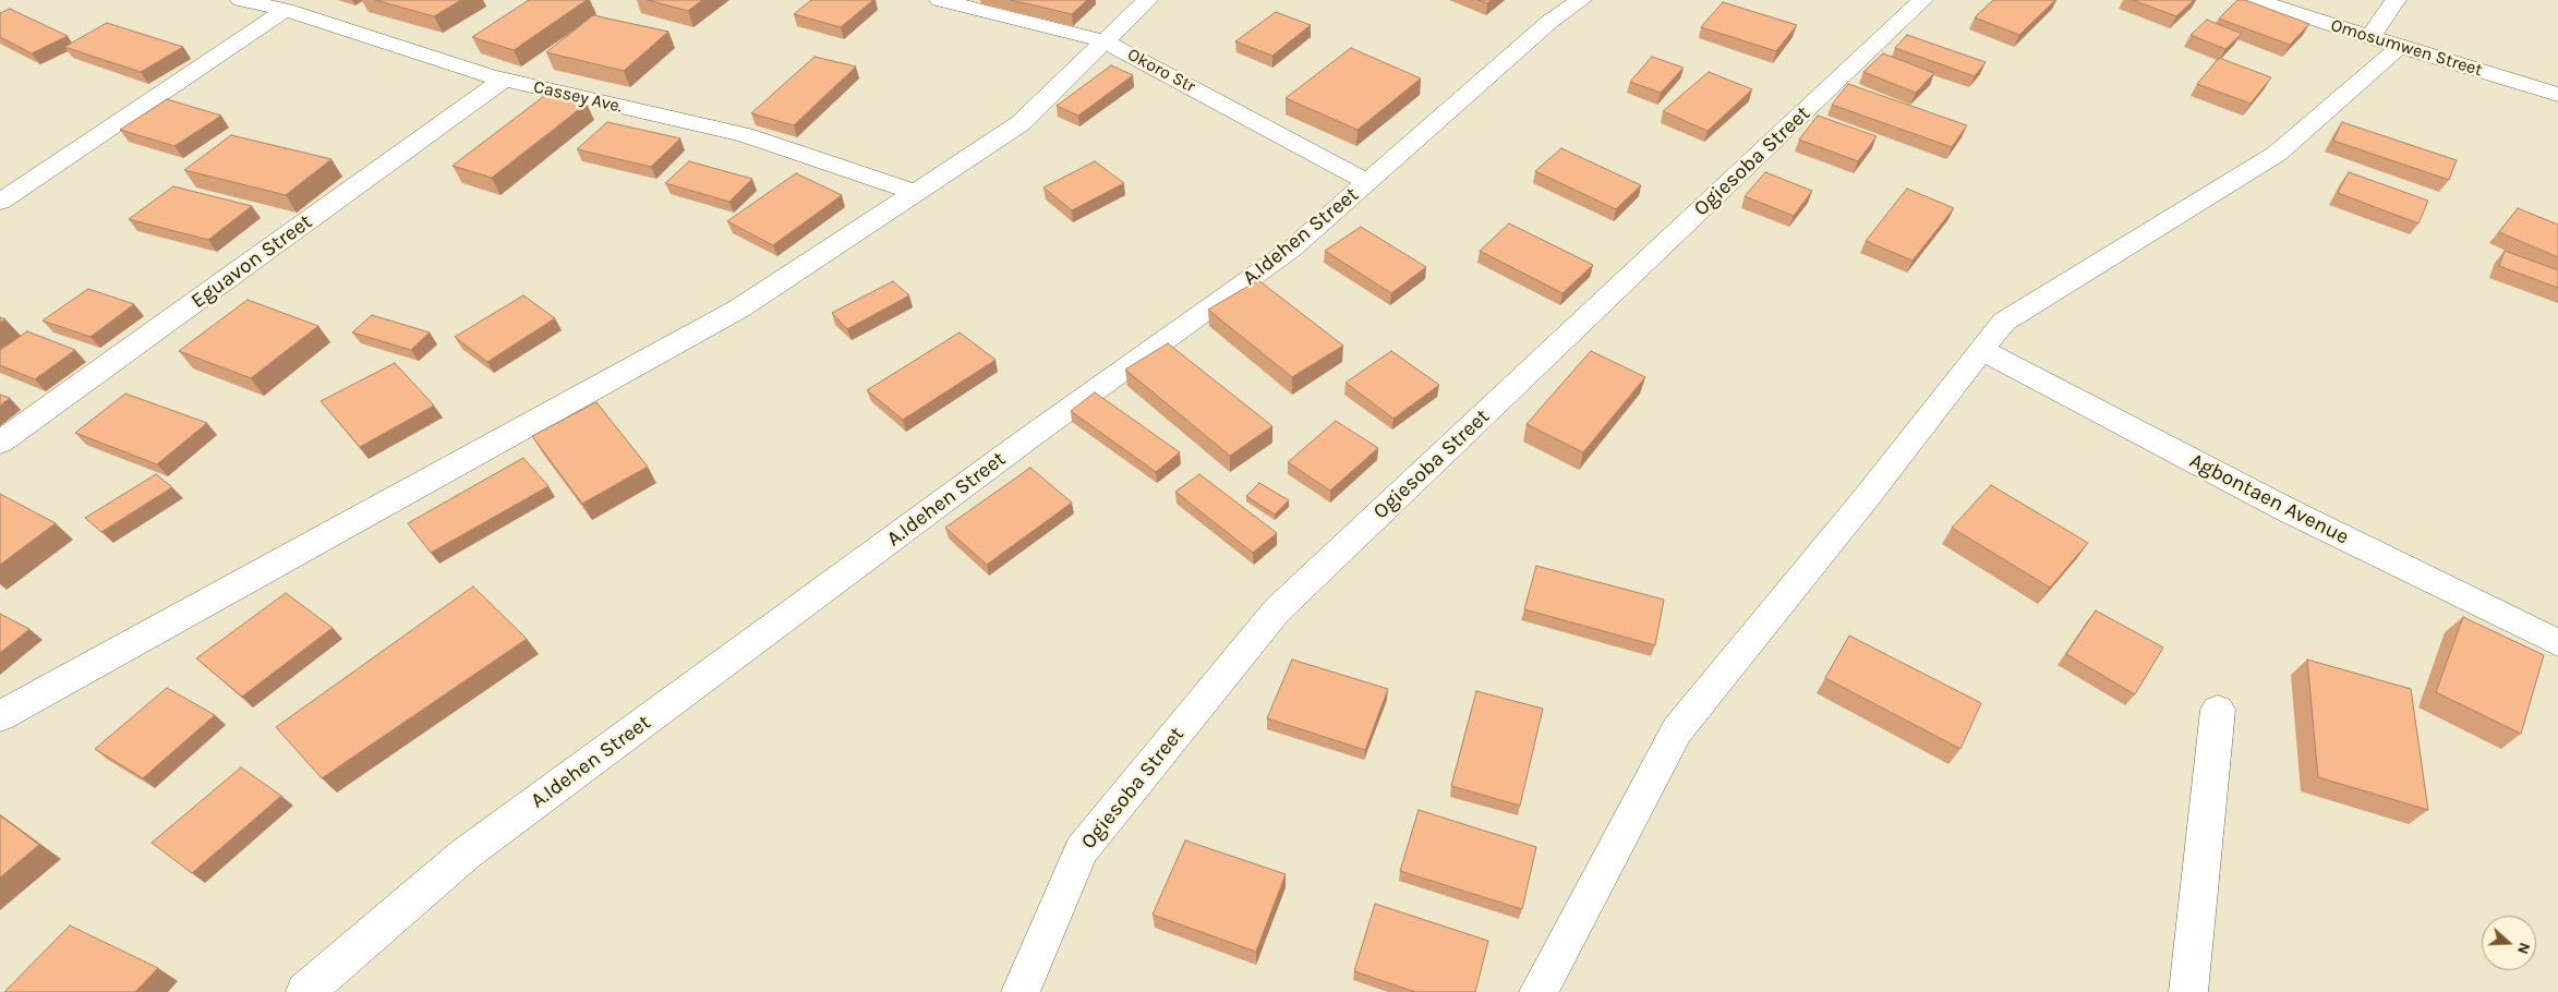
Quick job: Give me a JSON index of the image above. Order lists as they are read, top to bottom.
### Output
{
  "streets": {
    "street": [
      "Omosumwen Street",
      "Okoro Str",
      "Cassey Ave.",
      "Ogiesoba Street",
      "A.Idehen Street",
      "Eguavon Street",
      "Agbontaen Avenue"
    ]
  },
  "crossings": [
    ["Okoro Str", "A.Idehen Street"],
    ["Cassey Ave.", "Eguavon Street"]
  ],
  "north": "right"
}
